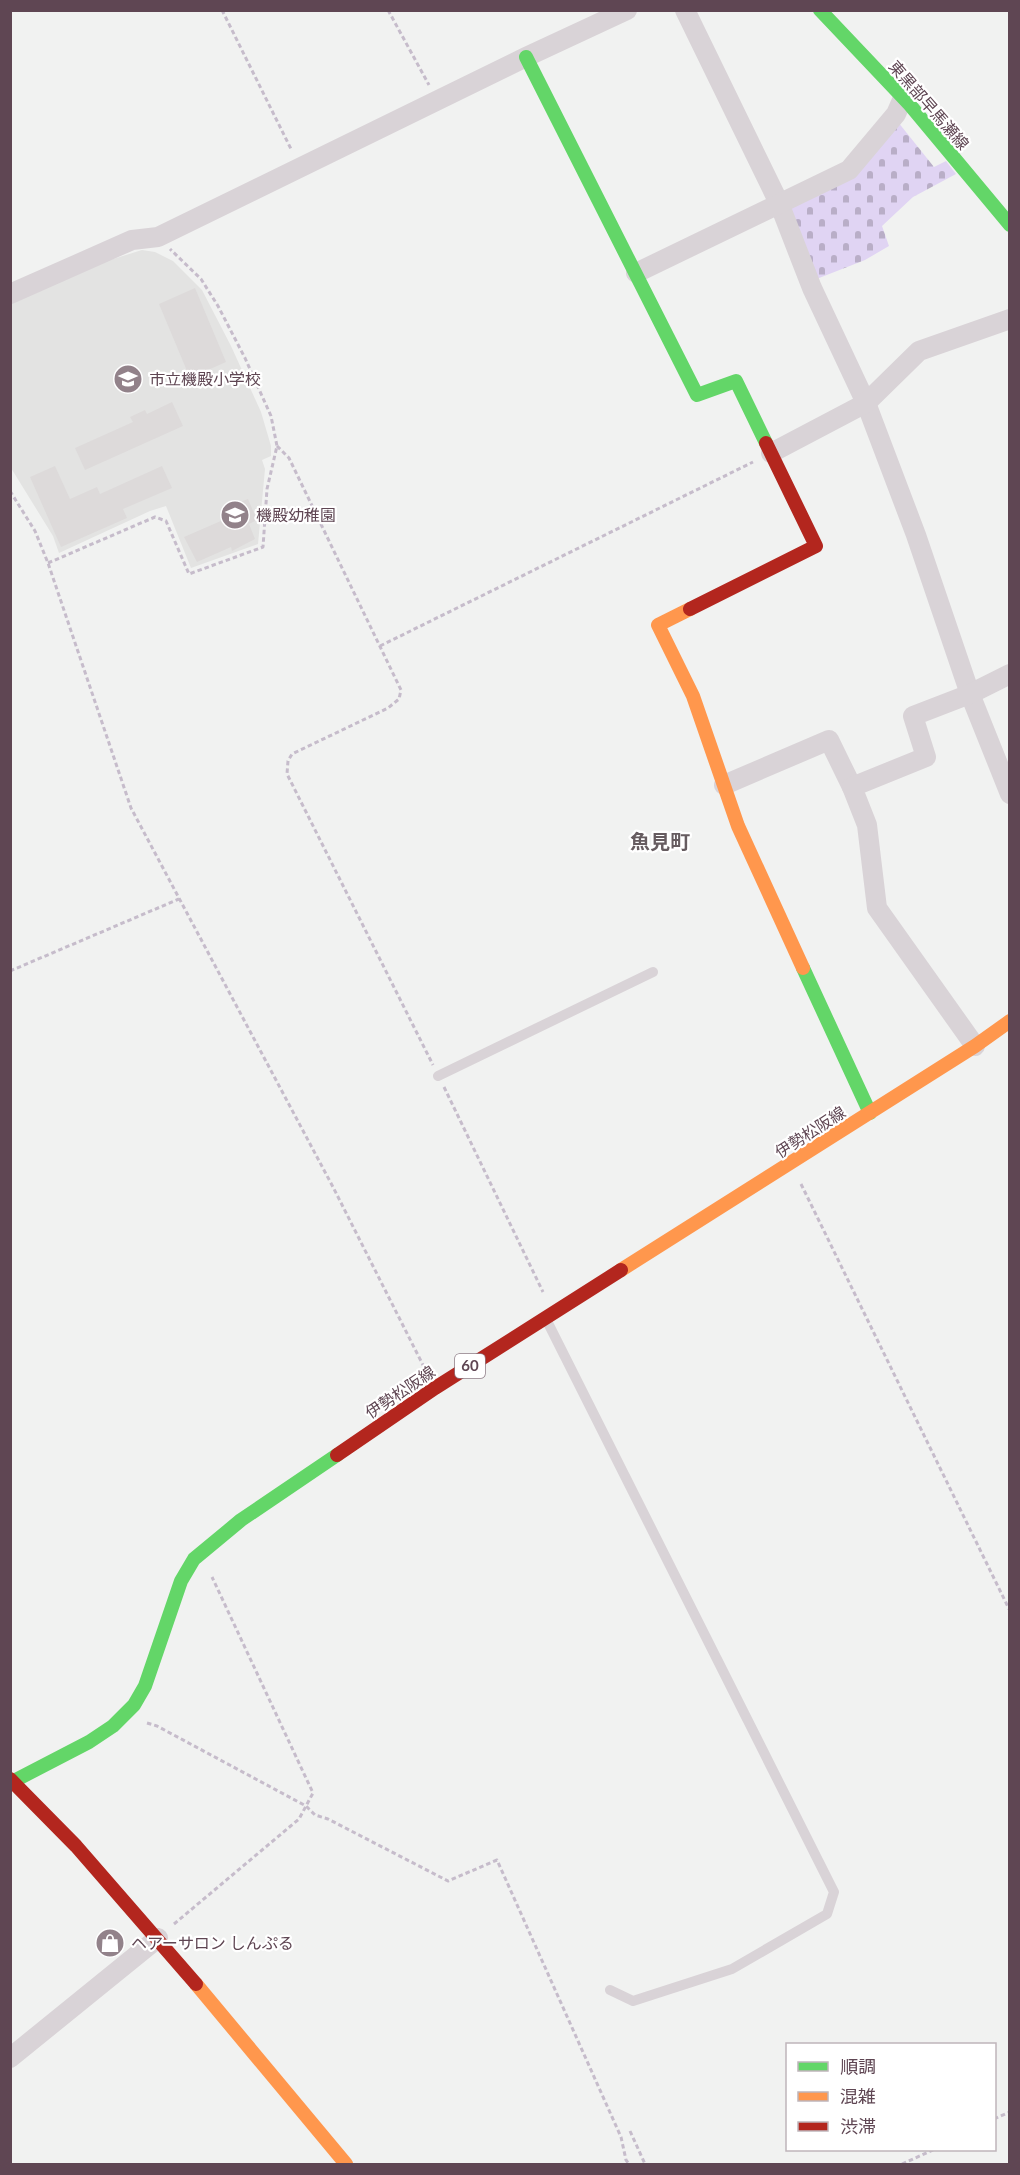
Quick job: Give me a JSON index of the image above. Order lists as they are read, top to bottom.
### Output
{
  "streets": {
    "street": ["東黒部早馬瀬線", "伊勢松阪線", "60"]
  },
  "districts": ["魚見町"],
  "places": {
    "school or university": ["市立機殿小学校", "機殿幼稚園"],
    "shop": ["ヘアーサロン しんぷる"]
  },
  "legend": ["順調", "混雑", "渋滞"]
}
